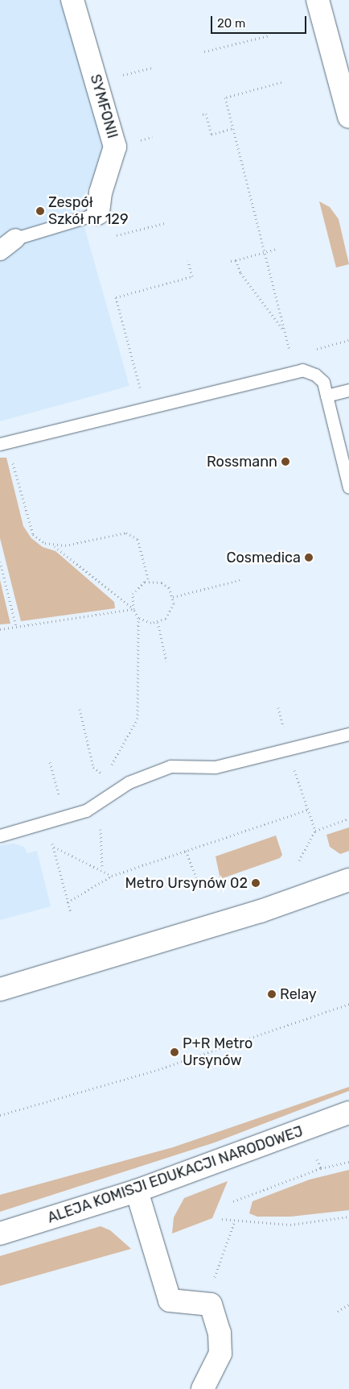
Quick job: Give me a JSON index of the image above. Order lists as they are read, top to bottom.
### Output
{
  "streets": {
    "main road": ["SYMFONII", "ALEJA KOMISJI EDUKACJI NARODOWEJ"]
  },
  "places": [
    "Zespół Szkół nr 129",
    "Rossmann",
    "Cosmedica",
    "Metro Ursynów 02",
    "Relay",
    "P+R Metro Ursynów"
  ],
  "scale_bar": "20 m"
}
